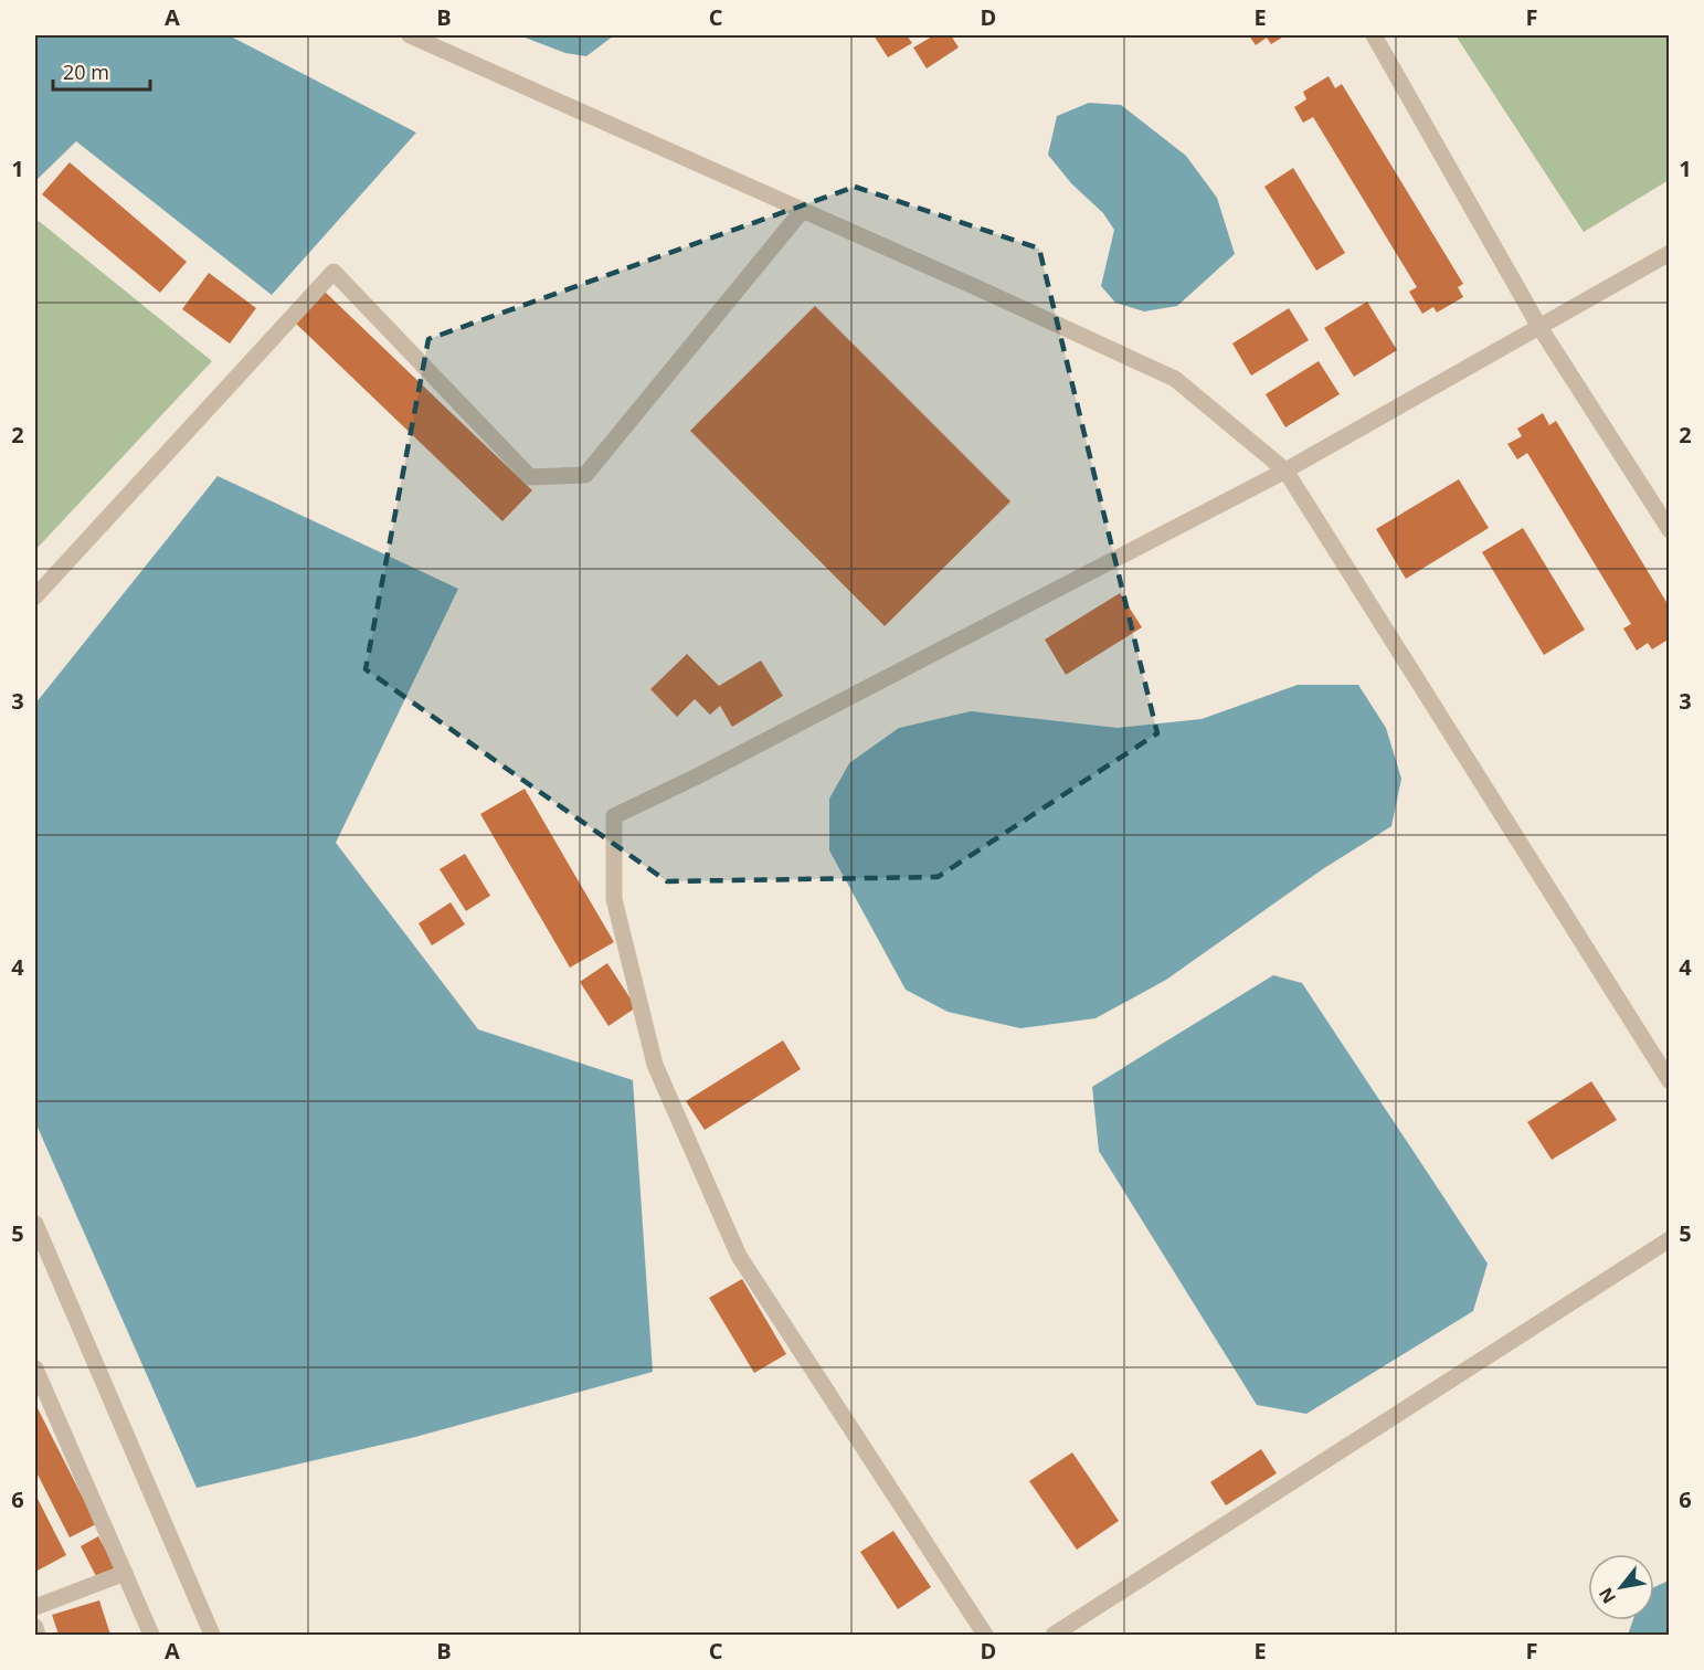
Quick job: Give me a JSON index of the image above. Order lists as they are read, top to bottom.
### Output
{
  "scale_bar": "20 m",
  "north": "bottom left",
  "grid": {
    "columns": [
      "A",
      "B",
      "C",
      "D",
      "E",
      "F"
    ],
    "rows": [
      "1",
      "2",
      "3",
      "4",
      "5",
      "6"
    ]
  }
}
